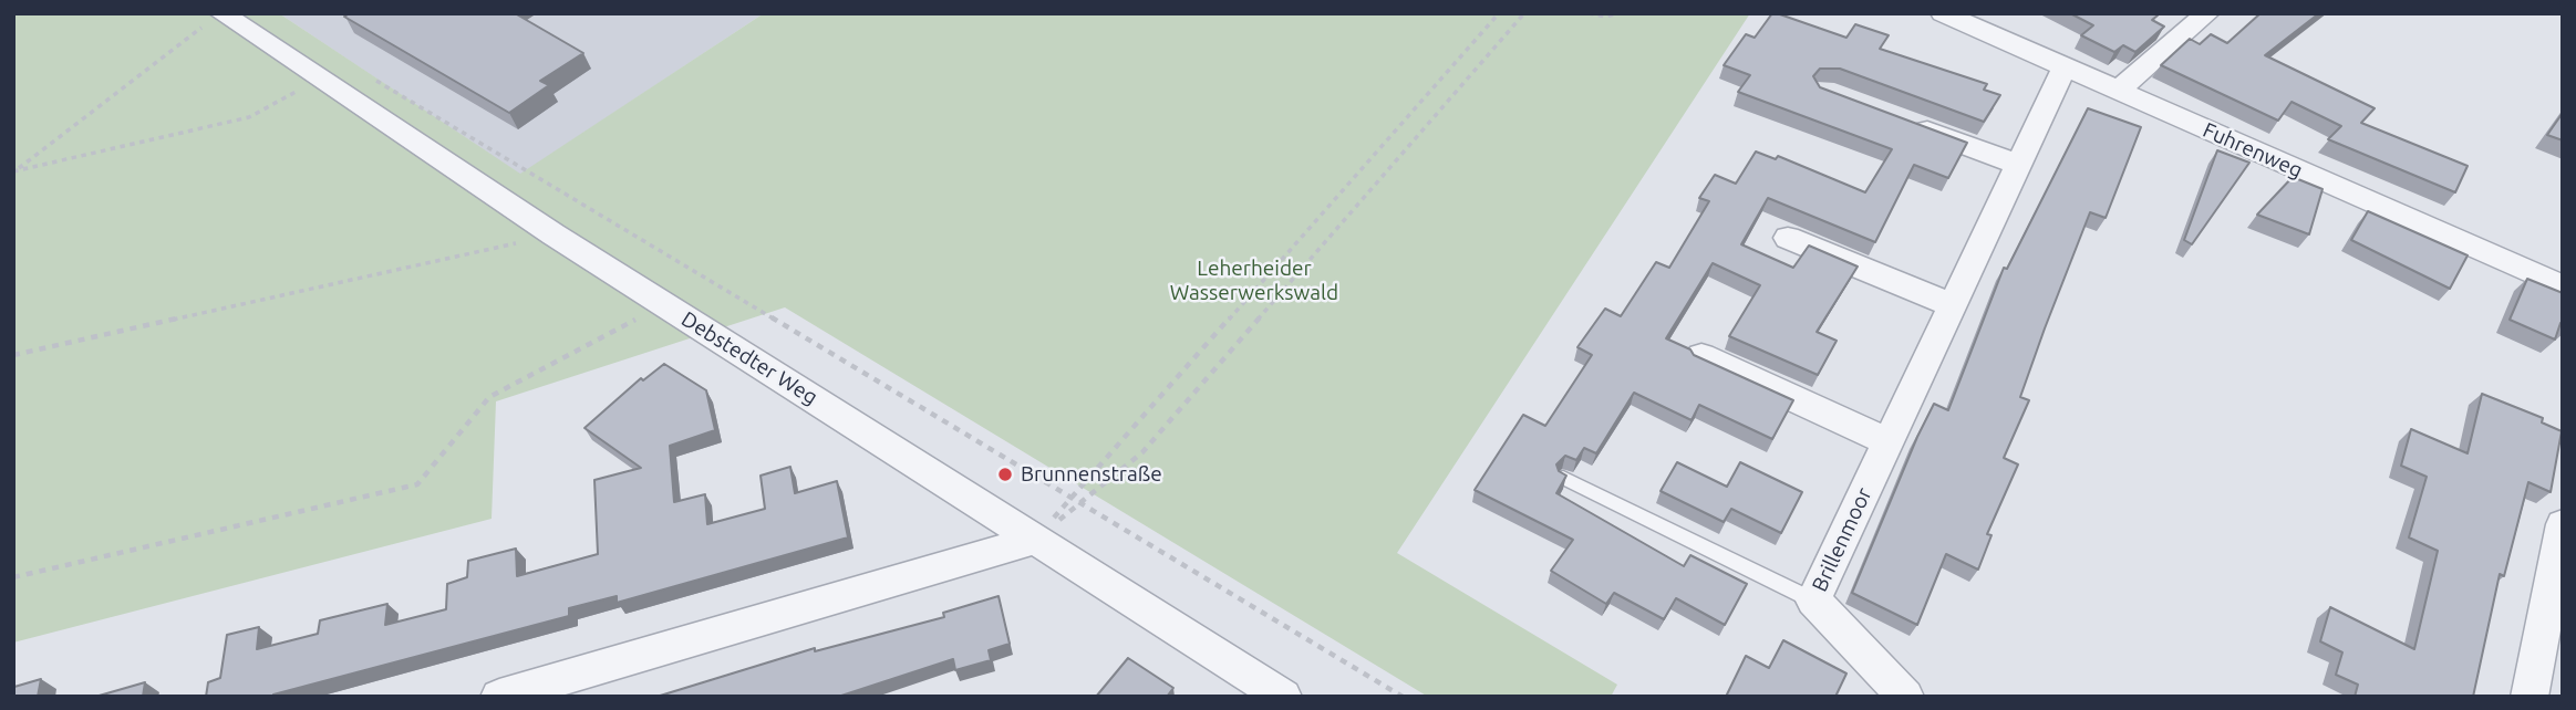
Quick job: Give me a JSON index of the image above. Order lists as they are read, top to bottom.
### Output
{
  "streets": {
    "street": ["Fuhrenweg", "Debstedter Weg", "Brillenmoor"]
  },
  "crossings": [
    ["Fuhrenweg", "Brillenmoor"]
  ],
  "parks": ["Leherheider Wasserwerkswald"],
  "places": ["Brunnenstraße"]
}
